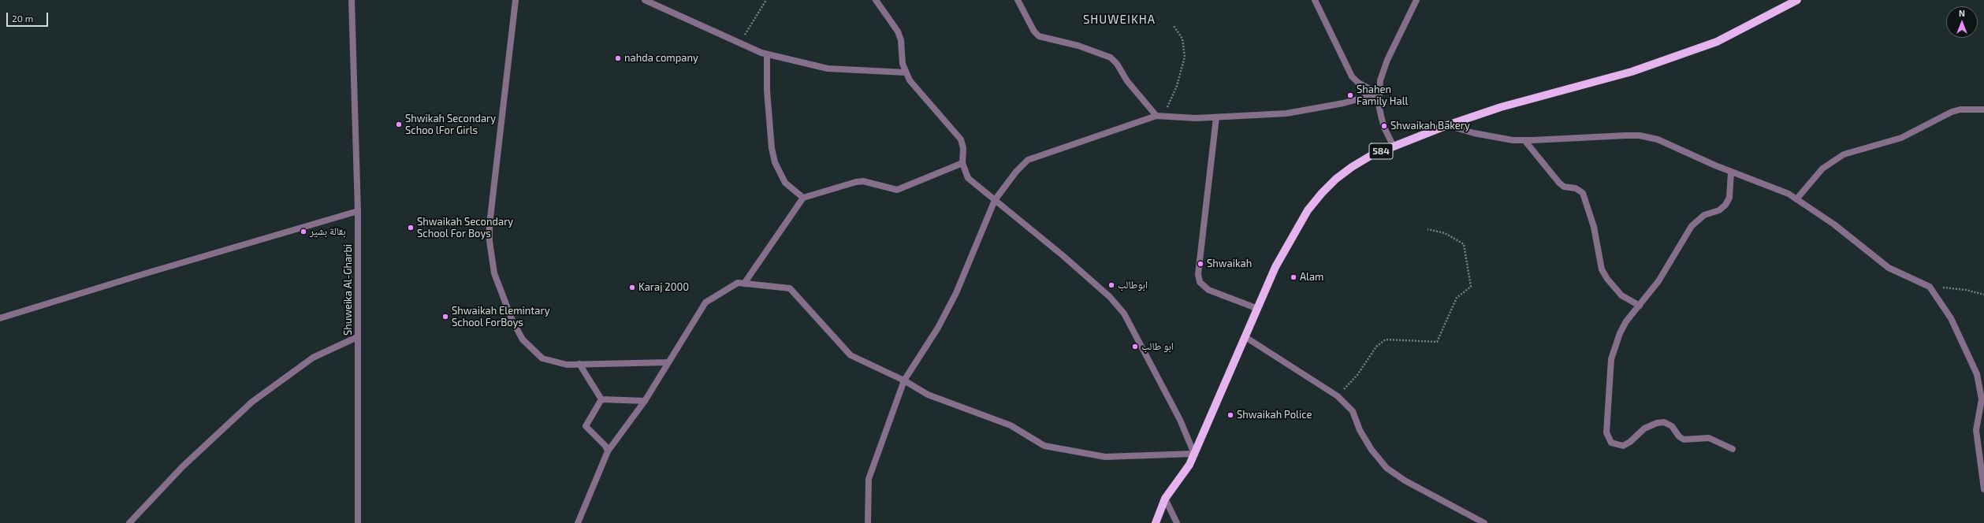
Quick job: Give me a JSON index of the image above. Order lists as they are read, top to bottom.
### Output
{
  "streets": {
    "main road": ["584"],
    "street": ["Shuweika Al-Gharbi"]
  },
  "districts": ["SHUWEIKHA"],
  "places": [
    "nahda company",
    "Shahen Family Hall",
    "Shwikah Secondary Schoo lFor Girls",
    "Shwaikah Bakery",
    "Shwaikah Secondary School For Boys",
    "بقالة بشير",
    "Shwaikah",
    "Alam",
    "ابوطالب",
    "Karaj 2000",
    "Shwaikah Elemintary School ForBoys",
    "ابو طالب",
    "Shwaikah Police"
  ],
  "scale_bar": "20 m",
  "north": "top"
}
